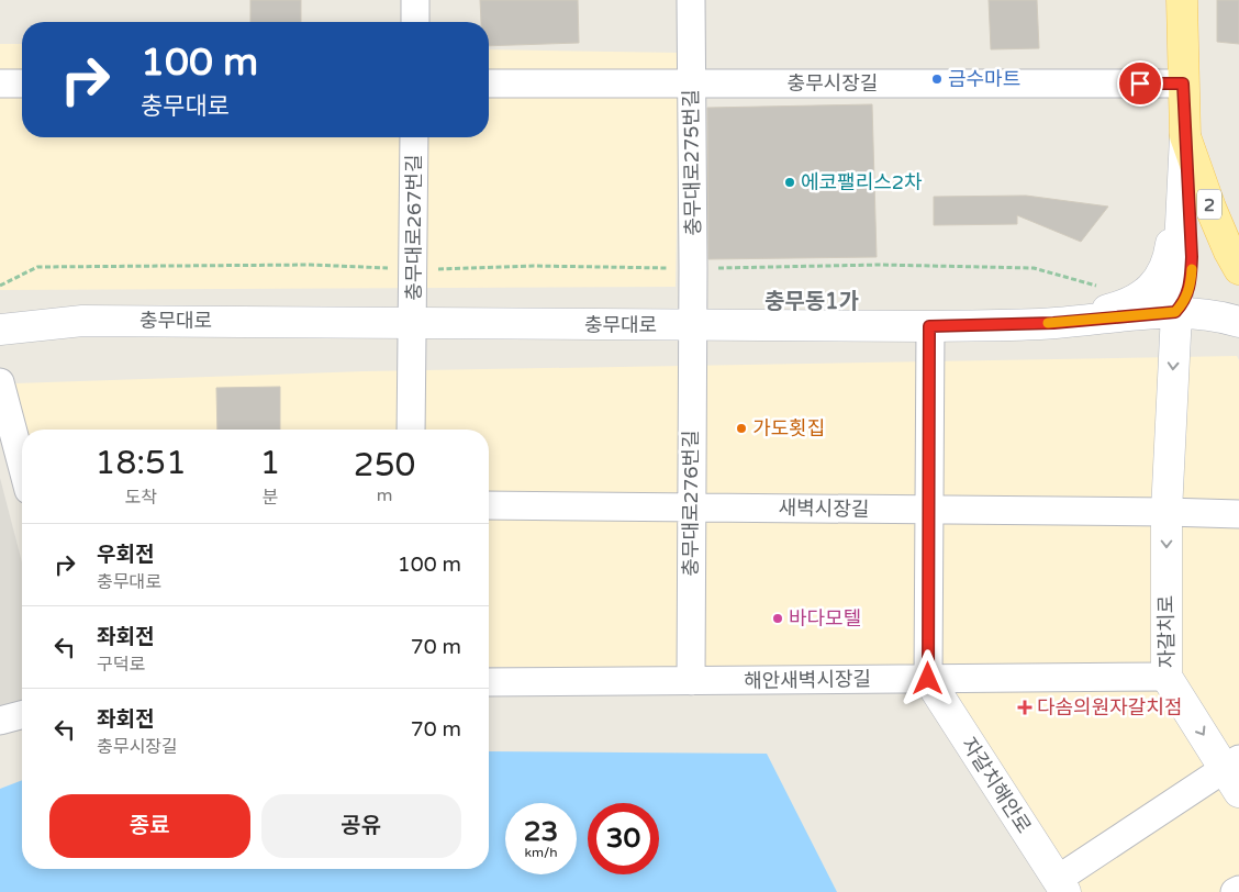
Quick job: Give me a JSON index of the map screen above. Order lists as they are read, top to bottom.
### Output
{
  "streets": {
    "main road": [
      "2",
      "충무대로",
      "자갈치로",
      "자갈치해안로"
    ],
    "street": [
      "충무시장길",
      "충무대로275번길",
      "충무대로267번길",
      "충무대로276번길",
      "새벽시장길",
      "해안새벽시장길"
    ]
  },
  "crossings": [
    ["충무시장길", "충무대로275번길"],
    ["충무시장길", "2"],
    ["충무대로275번길", "충무대로"],
    ["충무대로275번길", "충무대로276번길"],
    ["2", "자갈치로"],
    ["충무대로267번길", "충무대로"],
    ["충무대로", "충무대로276번길"],
    ["충무대로", "자갈치로"],
    ["충무대로276번길", "새벽시장길"],
    ["충무대로276번길", "해안새벽시장길"],
    ["새벽시장길", "자갈치로"],
    ["자갈치로", "해안새벽시장길"],
    ["자갈치로", "자갈치해안로"],
    ["해안새벽시장길", "자갈치해안로"]
  ],
  "one_way": ["자갈치로"],
  "districts": ["충무동1가"],
  "places": {
    "other": [
      "금수마트",
      "에코팰리스2차",
      "가도횟집",
      "바다모텔"
    ],
    "health": ["다솜의원자갈치점"]
  },
  "page": {
    "turn": ["100 m", "충무대로"],
    "eta": [
      "18:51",
      "도착",
      "1",
      "분",
      "250",
      "m"
    ],
    "list": [
      {
        "name": "우회전",
        "note": "충무대로",
        "value": "100 m"
      },
      {
        "name": "좌회전",
        "note": "구덕로",
        "value": "70 m"
      },
      {
        "name": "좌회전",
        "note": "충무시장길",
        "value": "70 m"
      }
    ],
    "buttons": ["종료", "공유"],
    "speed": "23 km/h",
    "limit": "30"
  }
}
